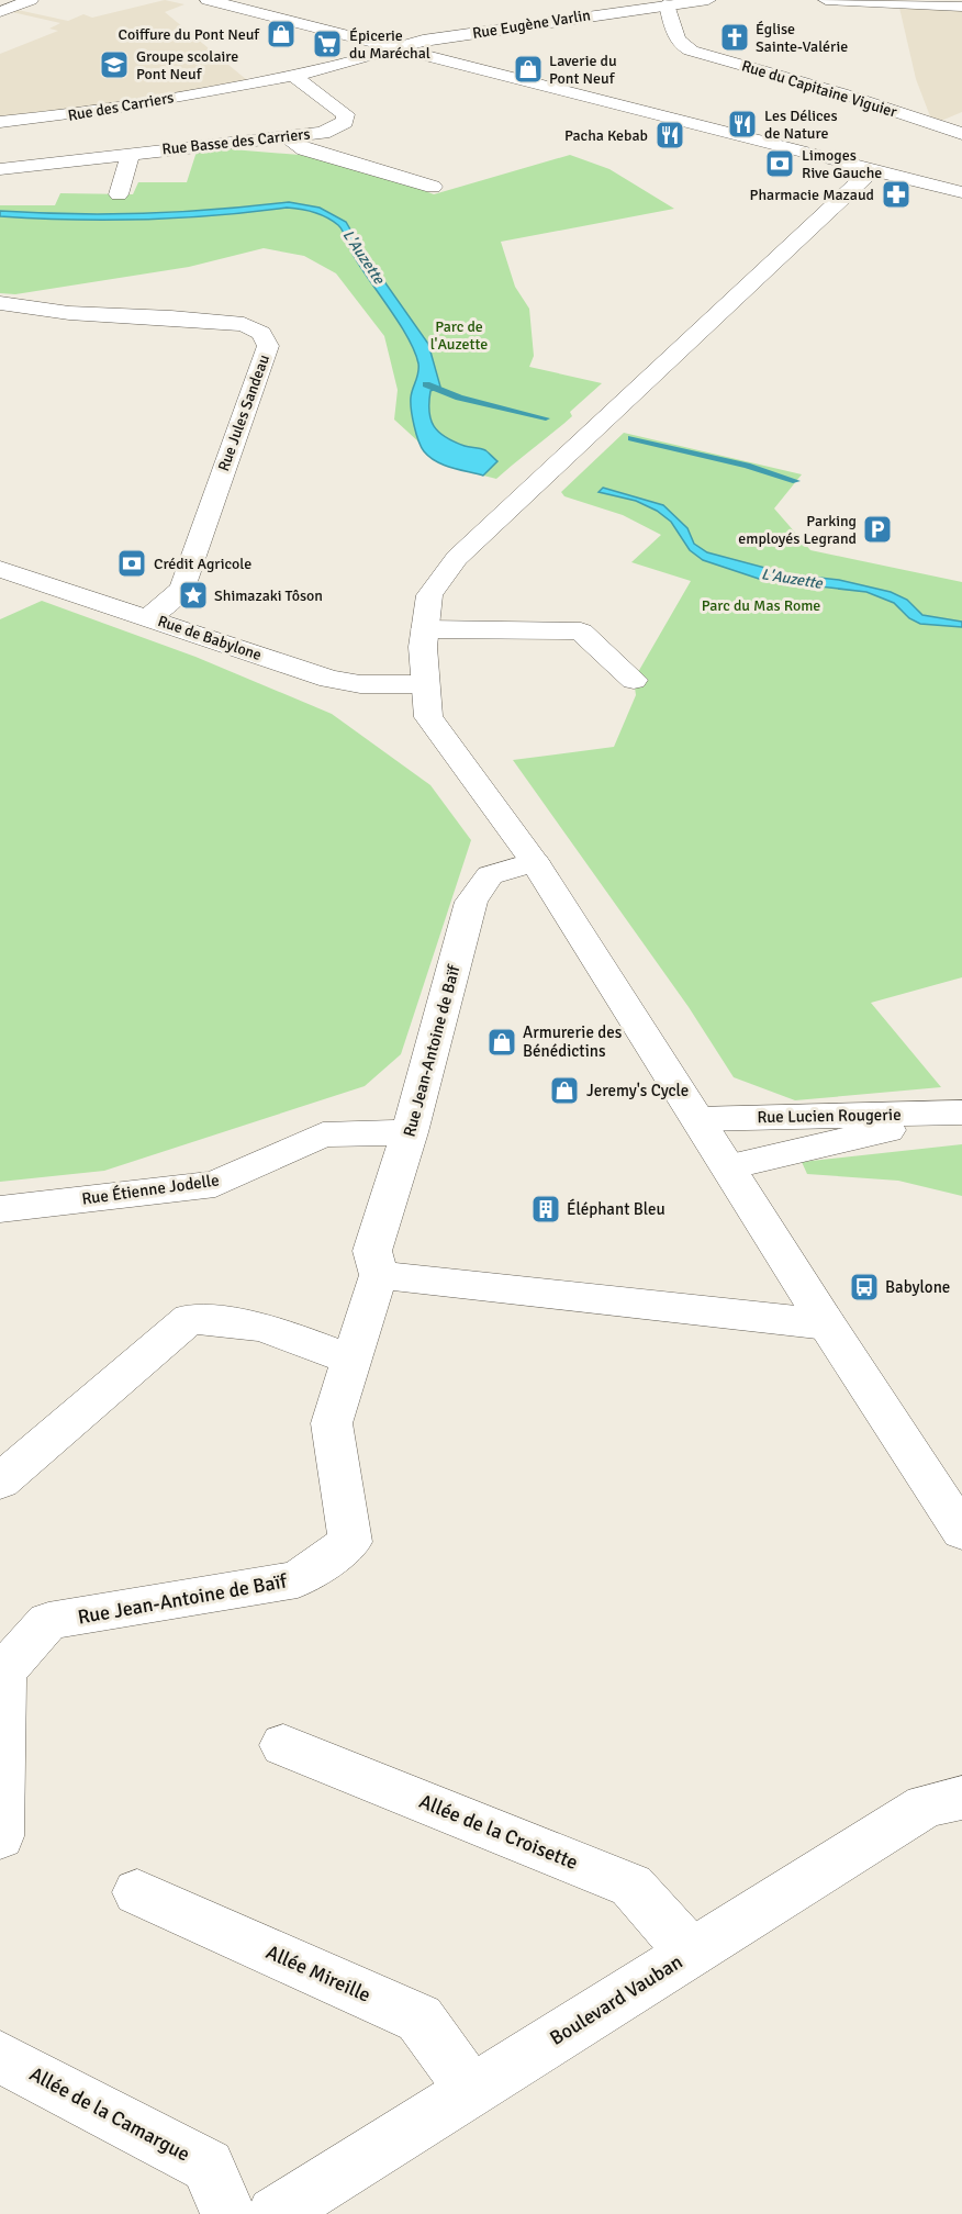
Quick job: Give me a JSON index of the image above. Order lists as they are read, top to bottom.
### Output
{
  "streets": {
    "street": [
      "Rue Eugène Varlin",
      "Rue du Capitaine Viguier",
      "Rue des Carriers",
      "Rue Basse des Carriers",
      "Rue Jules Sandeau",
      "Rue de Babylone",
      "Rue Jean-Antoine de Baïf",
      "Rue Lucien Rougerie",
      "Rue Étienne Jodelle",
      "Allée de la Croisette",
      "Allée Mireille",
      "Boulevard Vauban",
      "Allée de la Camargue"
    ]
  },
  "crossings": [
    ["Rue Eugène Varlin", "Rue du Capitaine Viguier"],
    ["Rue Eugène Varlin", "Rue des Carriers"],
    ["Rue des Carriers", "Rue Basse des Carriers"],
    ["Rue Jules Sandeau", "Rue de Babylone"],
    ["Rue Jean-Antoine de Baïf", "Rue Étienne Jodelle"],
    ["Allée de la Croisette", "Boulevard Vauban"],
    ["Allée Mireille", "Boulevard Vauban"]
  ],
  "water": ["L'Auzette"],
  "parks": ["Parc de l'Auzette", "Parc du Mas Rome"],
  "places": {
    "shop": [
      "Coiffure du Pont Neuf",
      "Laverie du Pont Neuf",
      "Armurerie des Bénédictins",
      "Jeremy's Cycle"
    ],
    "church": ["Église Sainte-Valérie"],
    "supermarket": ["Épicerie du Maréchal"],
    "school or university": ["Groupe scolaire Pont Neuf"],
    "restaurant": ["Les Délices de Nature", "Pacha Kebab"],
    "bank": ["Limoges Rive Gauche", "Crédit Agricole"],
    "pharmacy": ["Pharmacie Mazaud"],
    "parking": ["Parking employés Legrand"],
    "place": ["Shimazaki Tôson"],
    "building": ["Éléphant Bleu"],
    "bus stop": ["Babylone"]
  }
}
